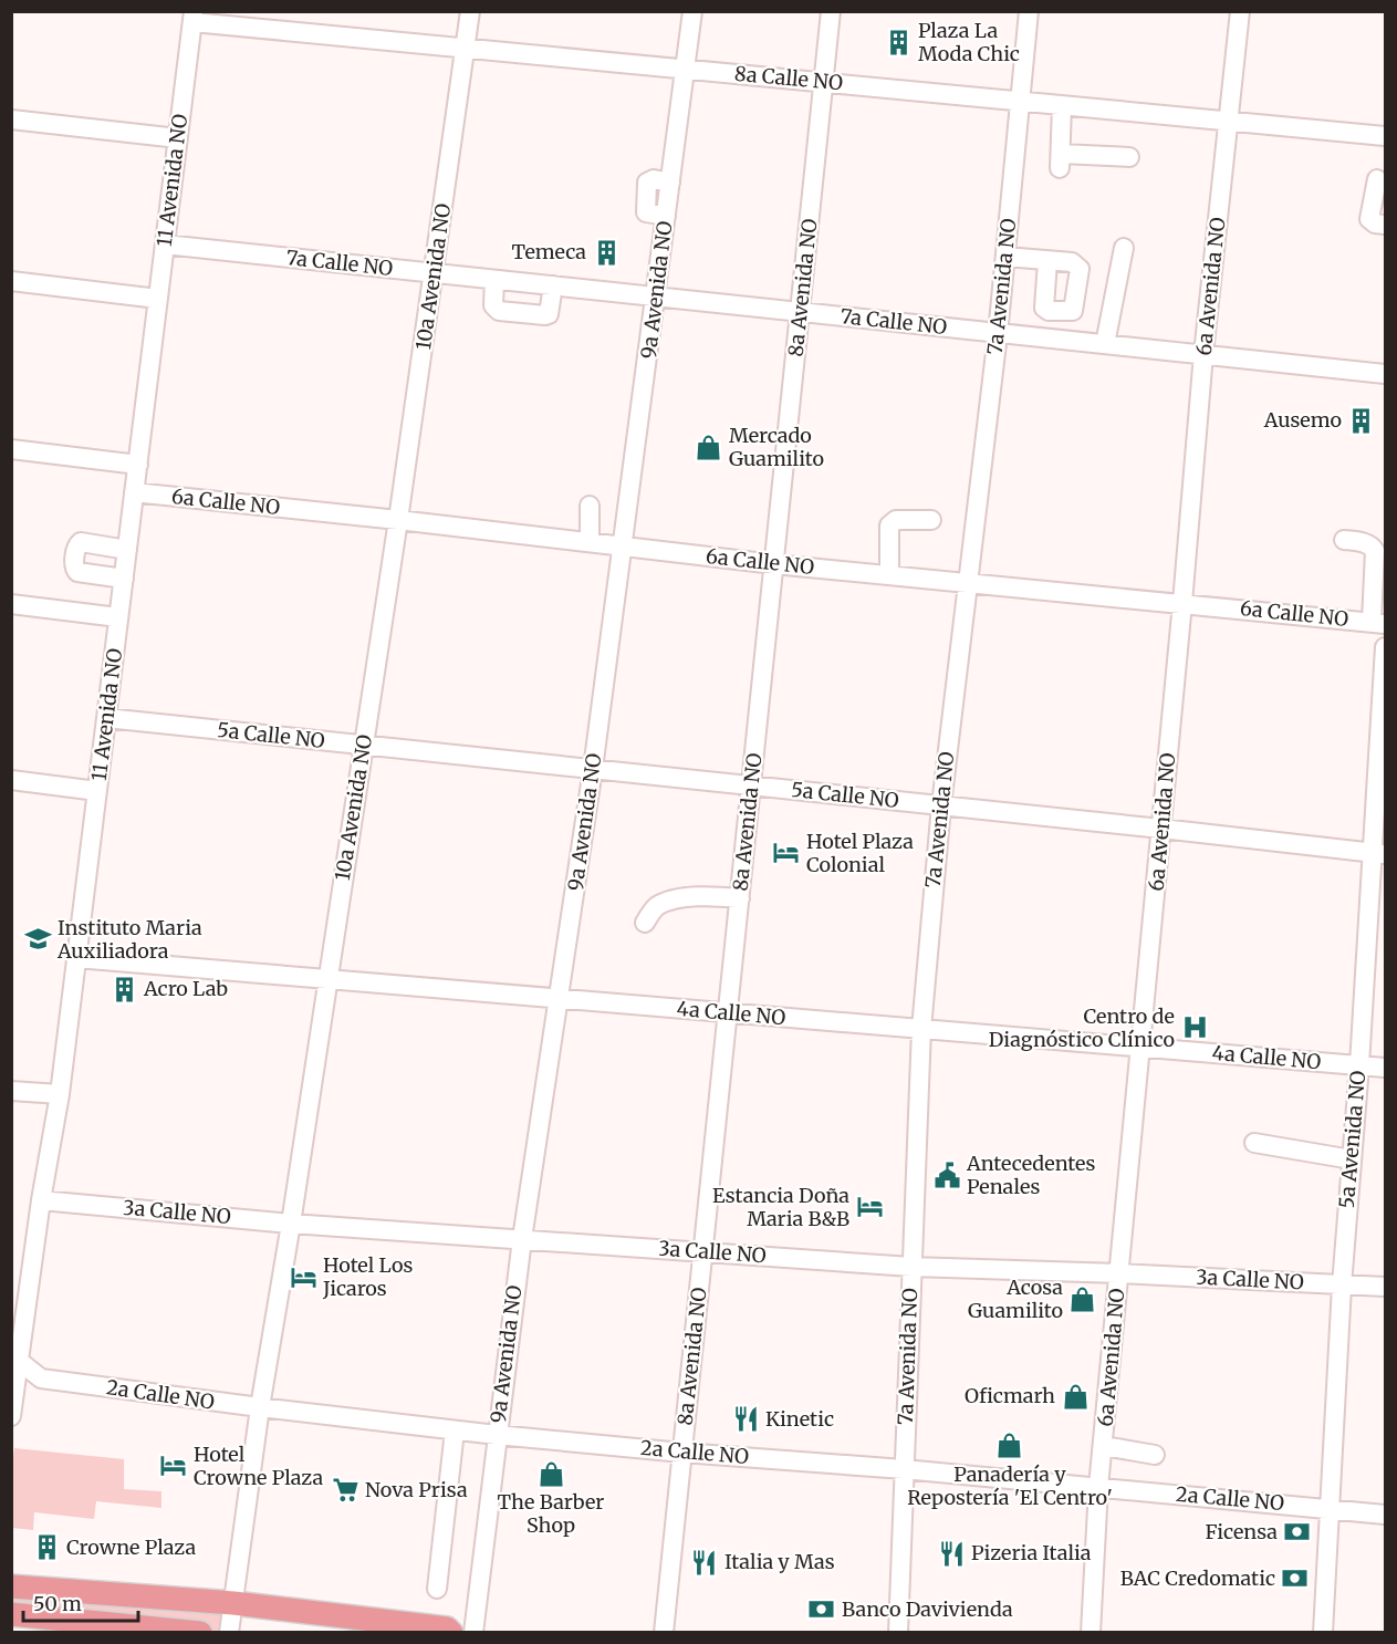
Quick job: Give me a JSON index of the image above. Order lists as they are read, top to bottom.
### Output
{
  "streets": {
    "street": [
      "8a Calle NO",
      "11 Avenida NO",
      "7a Calle NO",
      "10a Avenida NO",
      "7a Avenida NO",
      "6a Avenida NO",
      "8a Avenida NO",
      "9a Avenida NO",
      "6a Calle NO",
      "5a Calle NO",
      "4a Calle NO",
      "5a Avenida NO",
      "3a Calle NO",
      "2a Calle NO"
    ]
  },
  "crossings": [
    ["8a Calle NO", "11 Avenida NO"],
    ["8a Calle NO", "10a Avenida NO"],
    ["8a Calle NO", "7a Avenida NO"],
    ["8a Calle NO", "6a Avenida NO"],
    ["8a Calle NO", "8a Avenida NO"],
    ["8a Calle NO", "9a Avenida NO"],
    ["11 Avenida NO", "7a Calle NO"],
    ["11 Avenida NO", "6a Calle NO"],
    ["11 Avenida NO", "5a Calle NO"],
    ["11 Avenida NO", "4a Calle NO"],
    ["11 Avenida NO", "3a Calle NO"],
    ["11 Avenida NO", "2a Calle NO"],
    ["7a Calle NO", "10a Avenida NO"],
    ["7a Calle NO", "7a Avenida NO"],
    ["7a Calle NO", "6a Avenida NO"],
    ["7a Calle NO", "8a Avenida NO"],
    ["7a Calle NO", "9a Avenida NO"],
    ["10a Avenida NO", "6a Calle NO"],
    ["10a Avenida NO", "5a Calle NO"],
    ["10a Avenida NO", "4a Calle NO"],
    ["10a Avenida NO", "3a Calle NO"],
    ["10a Avenida NO", "2a Calle NO"],
    ["7a Avenida NO", "6a Calle NO"],
    ["7a Avenida NO", "5a Calle NO"],
    ["7a Avenida NO", "4a Calle NO"],
    ["7a Avenida NO", "3a Calle NO"],
    ["7a Avenida NO", "2a Calle NO"],
    ["6a Avenida NO", "6a Calle NO"],
    ["6a Avenida NO", "5a Calle NO"],
    ["6a Avenida NO", "4a Calle NO"],
    ["6a Avenida NO", "3a Calle NO"],
    ["6a Avenida NO", "2a Calle NO"],
    ["8a Avenida NO", "6a Calle NO"],
    ["8a Avenida NO", "5a Calle NO"],
    ["8a Avenida NO", "4a Calle NO"],
    ["8a Avenida NO", "3a Calle NO"],
    ["8a Avenida NO", "2a Calle NO"],
    ["9a Avenida NO", "6a Calle NO"],
    ["9a Avenida NO", "5a Calle NO"],
    ["9a Avenida NO", "4a Calle NO"],
    ["9a Avenida NO", "3a Calle NO"],
    ["9a Avenida NO", "2a Calle NO"],
    ["5a Calle NO", "5a Avenida NO"],
    ["4a Calle NO", "5a Avenida NO"],
    ["5a Avenida NO", "3a Calle NO"],
    ["5a Avenida NO", "2a Calle NO"]
  ],
  "places": {
    "building": [
      "Plaza La Moda Chic",
      "Temeca",
      "Ausemo",
      "Acro Lab",
      "Crowne Plaza"
    ],
    "shop": [
      "Mercado Guamilito",
      "Acosa Guamilito",
      "Oficmarh",
      "Panadería y Repostería 'El Centro'",
      "The Barber Shop"
    ],
    "hotel": [
      "Hotel Plaza Colonial",
      "Estancia Doña Maria B&B",
      "Hotel Los Jicaros",
      "Hotel Crowne Plaza"
    ],
    "school or university": ["Instituto Maria Auxiliadora"],
    "hospital": ["Centro de Diagnóstico Clínico"],
    "public building": ["Antecedentes Penales"],
    "restaurant": ["Kinetic", "Pizeria Italia", "Italia y Mas"],
    "supermarket": ["Nova Prisa"],
    "bank": ["Ficensa", "BAC Credomatic", "Banco Davivienda"]
  },
  "scale_bar": "50 m"
}
